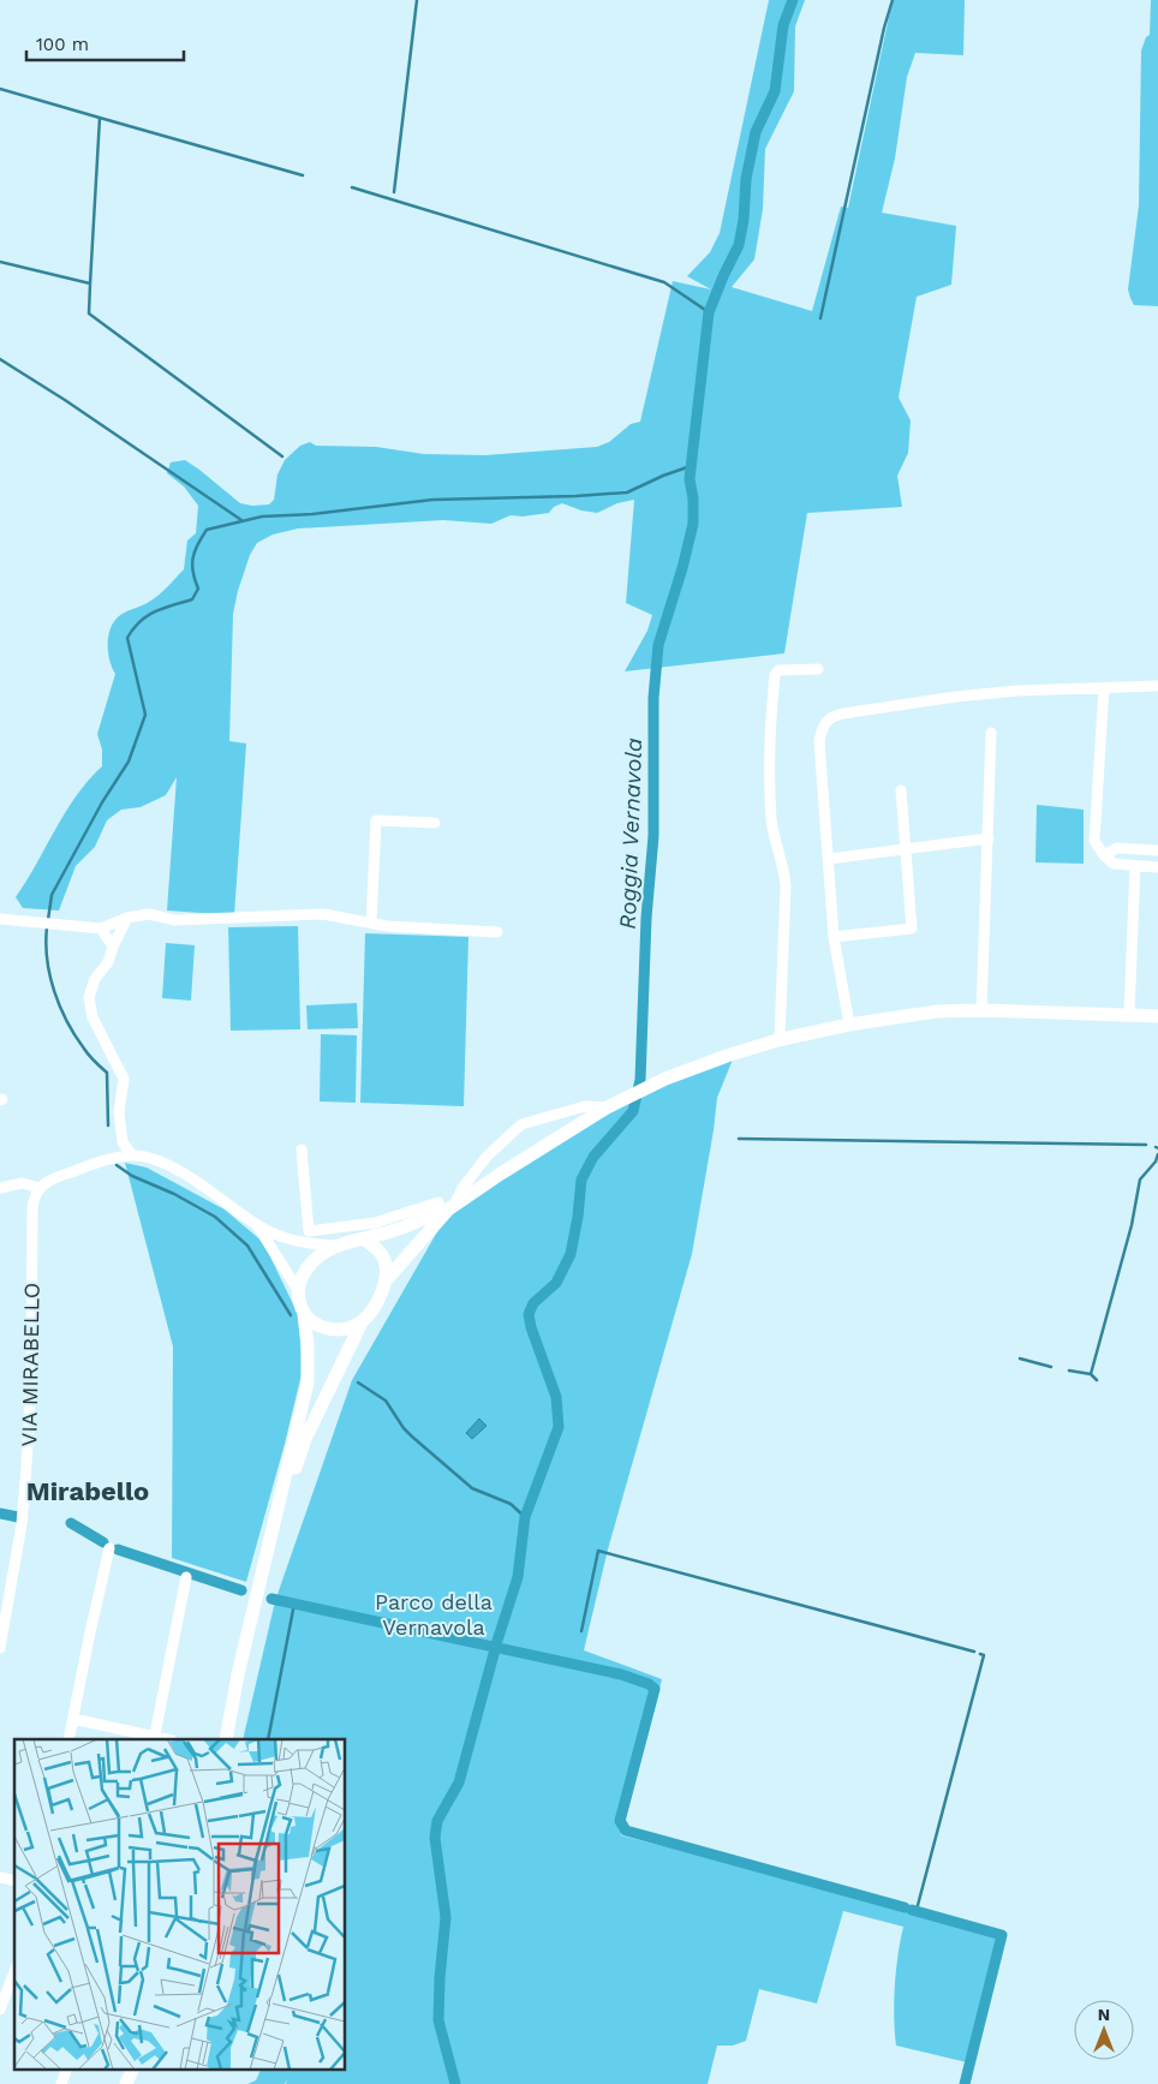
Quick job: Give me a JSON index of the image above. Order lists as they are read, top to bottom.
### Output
{
  "streets": {
    "street": ["VIA MIRABELLO"]
  },
  "districts": ["Mirabello"],
  "water": ["Roggia Vernavola"],
  "parks": ["Parco della Vernavola"],
  "scale_bar": "100 m",
  "north": "top"
}
